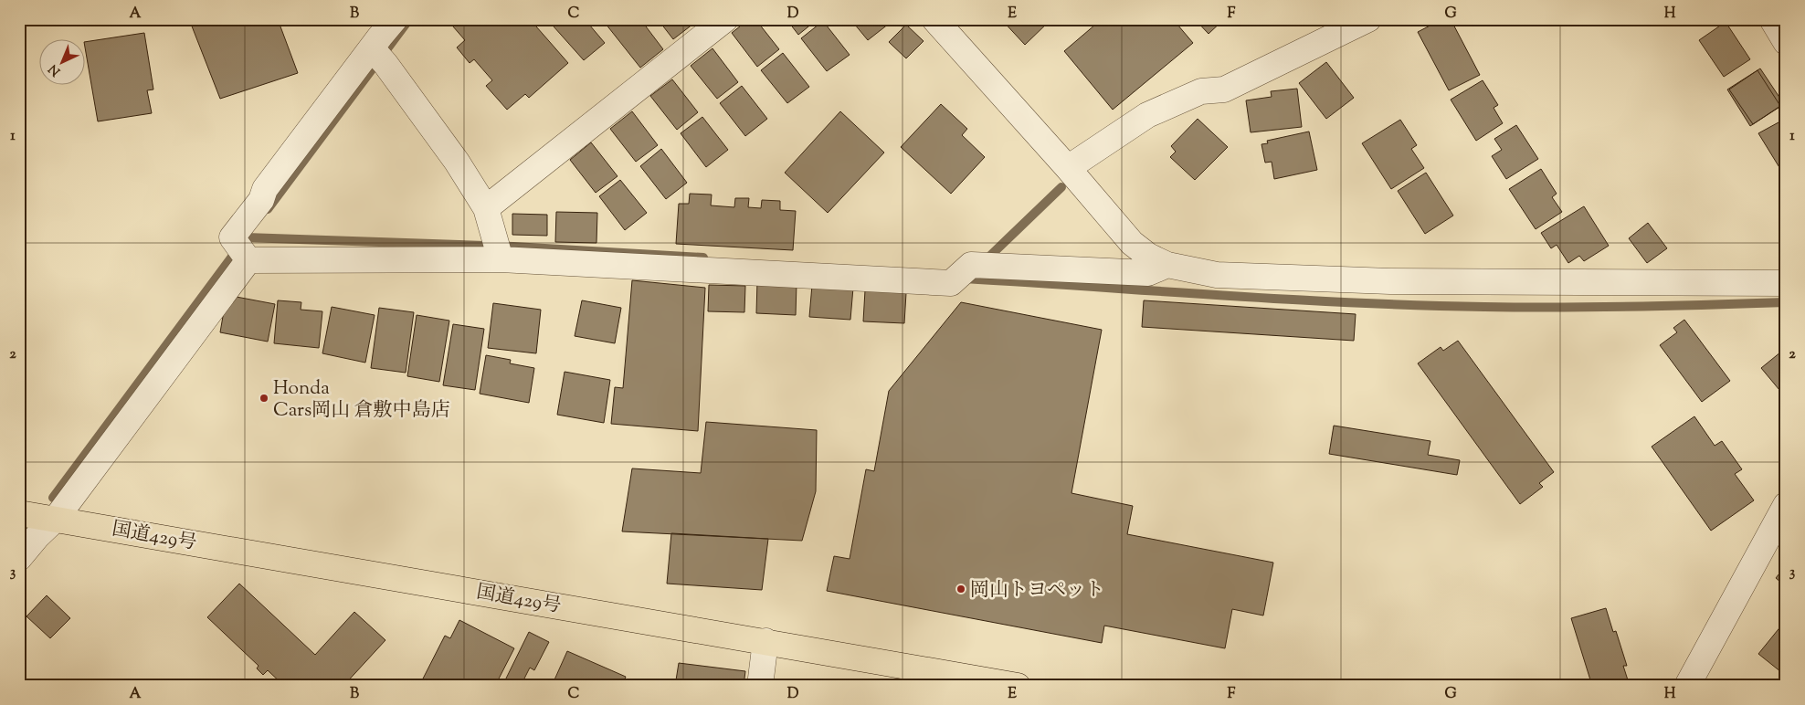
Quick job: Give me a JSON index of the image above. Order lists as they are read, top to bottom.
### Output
{
  "streets": {
    "highway": ["国道429号"]
  },
  "places": ["Honda Cars岡山 倉敷中島店", "岡山トヨペット"],
  "north": "bottom left",
  "grid": {
    "columns": [
      "A",
      "B",
      "C",
      "D",
      "E",
      "F",
      "G",
      "H"
    ],
    "rows": ["1", "2", "3"]
  }
}
